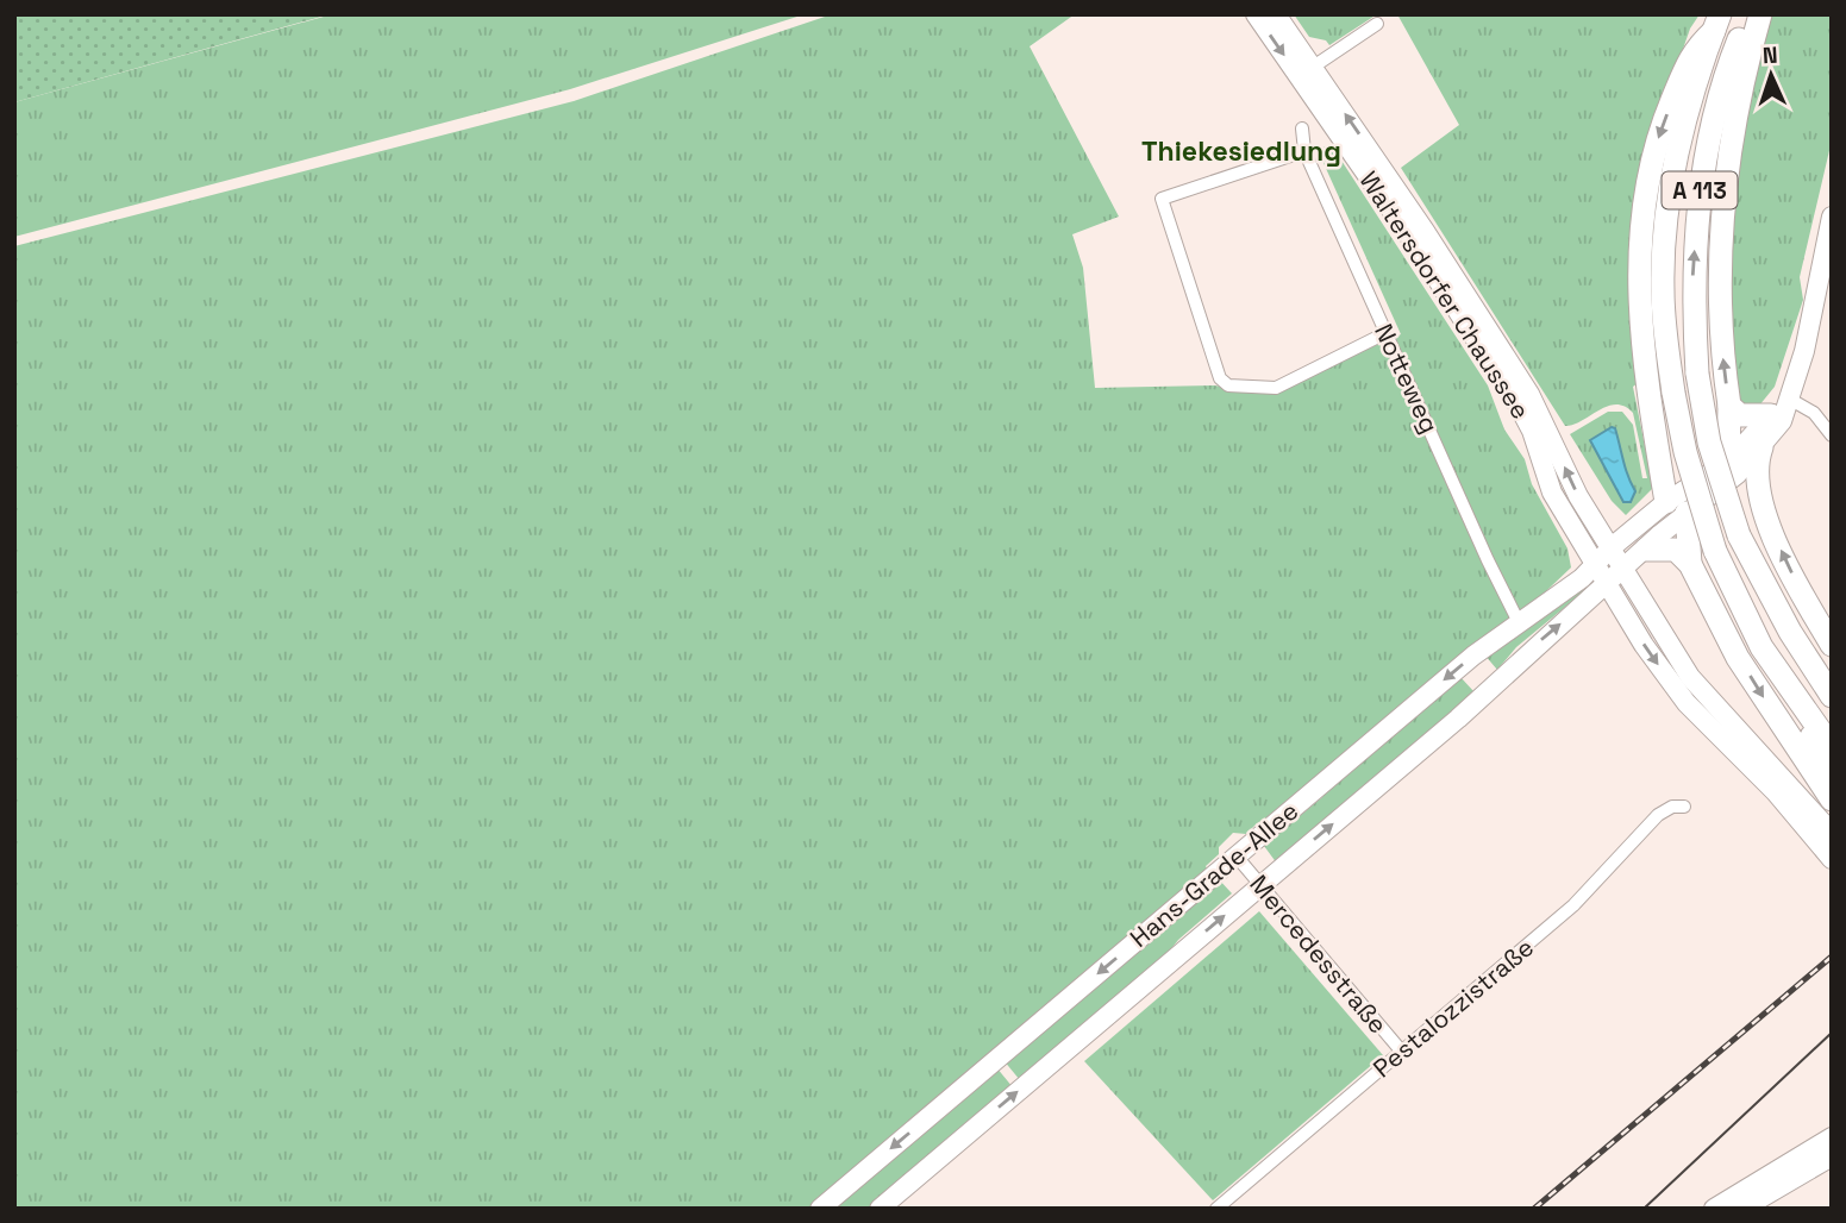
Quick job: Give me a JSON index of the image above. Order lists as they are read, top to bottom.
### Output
{
  "streets": {
    "highway": ["A 113"],
    "main road": ["Waltersdorfer Chaussee", "Hans-Grade-Allee"],
    "street": ["Notteweg", "Mercedesstraße", "Pestalozzistraße"]
  },
  "crossings": [
    ["Waltersdorfer Chaussee", "Hans-Grade-Allee"],
    ["Notteweg", "Hans-Grade-Allee"],
    ["Hans-Grade-Allee", "Mercedesstraße"],
    ["Mercedesstraße", "Pestalozzistraße"]
  ],
  "districts": ["Thiekesiedlung"],
  "north": "top"
}
